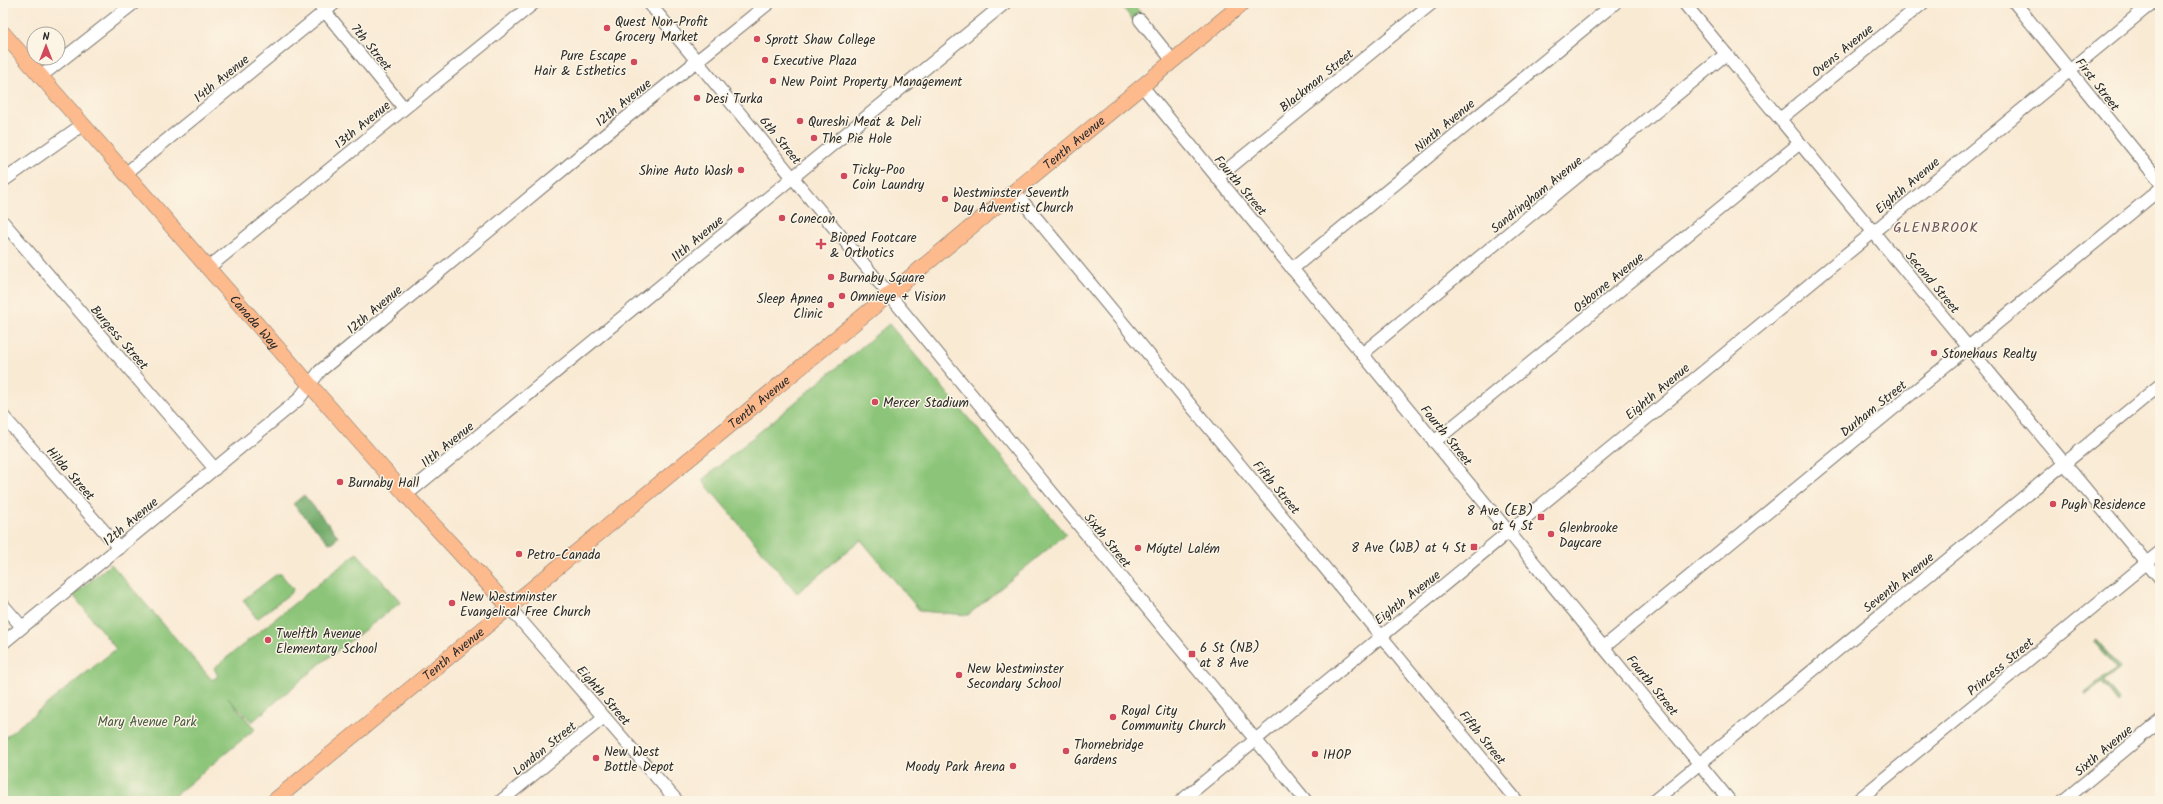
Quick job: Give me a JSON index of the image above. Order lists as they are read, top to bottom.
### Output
{
  "streets": {
    "main road": ["Tenth Avenue", "Canada Way"],
    "street": [
      "7th Street",
      "Ovens Avenue",
      "14th Avenue",
      "Blackman Street",
      "First Street",
      "12th Avenue",
      "13th Avenue",
      "Ninth Avenue",
      "6th Street",
      "Fourth Street",
      "Eighth Avenue",
      "Sandringham Avenue",
      "11th Avenue",
      "Osborne Avenue",
      "Second Street",
      "Burgess Street",
      "Durham Street",
      "Hilda Street",
      "Fifth Street",
      "Sixth Street",
      "Seventh Avenue",
      "Princess Street",
      "Eighth Street",
      "London Street",
      "Sixth Avenue"
    ]
  },
  "crossings": [
    ["7th Street", "14th Avenue"],
    ["7th Street", "13th Avenue"],
    ["Ovens Avenue", "Second Street"],
    ["14th Avenue", "Canada Way"],
    ["Blackman Street", "Fourth Street"],
    ["First Street", "Eighth Avenue"],
    ["12th Avenue", "6th Street"],
    ["12th Avenue", "Canada Way"],
    ["12th Avenue", "Burgess Street"],
    ["12th Avenue", "Hilda Street"],
    ["13th Avenue", "Canada Way"],
    ["Ninth Avenue", "Fourth Street"],
    ["6th Street", "Tenth Avenue"],
    ["6th Street", "11th Avenue"],
    ["6th Street", "Sixth Street"],
    ["Tenth Avenue", "Fourth Street"],
    ["Tenth Avenue", "Canada Way"],
    ["Tenth Avenue", "Fifth Street"],
    ["Tenth Avenue", "Sixth Street"],
    ["Tenth Avenue", "Eighth Street"],
    ["Fourth Street", "Eighth Avenue"],
    ["Fourth Street", "Sandringham Avenue"],
    ["Fourth Street", "Osborne Avenue"],
    ["Fourth Street", "Durham Street"],
    ["Fourth Street", "Seventh Avenue"],
    ["Eighth Avenue", "Second Street"],
    ["Eighth Avenue", "Fifth Street"],
    ["Eighth Avenue", "Sixth Street"],
    ["Sandringham Avenue", "Second Street"],
    ["11th Avenue", "Canada Way"],
    ["Osborne Avenue", "Second Street"],
    ["Second Street", "Durham Street"],
    ["Second Street", "Seventh Avenue"],
    ["Second Street", "Princess Street"],
    ["Canada Way", "Eighth Street"],
    ["Eighth Street", "London Street"]
  ],
  "districts": ["GLENBROOK"],
  "parks": ["Mary Avenue Park"],
  "places": {
    "other": [
      "Quest Non-Profit Grocery Market",
      "Sprott Shaw College",
      "Executive Plaza",
      "Pure Escape Hair & Esthetics",
      "New Point Property Management",
      "Desi Turka",
      "Qureshi Meat & Deli",
      "The Pie Hole",
      "Shine Auto Wash",
      "Ticky-Poo Coin Laundry",
      "Westminster Seventh Day Adventist Church",
      "Conecon",
      "Burnaby Square",
      "Omnieye + Vision",
      "Sleep Apnea Clinic",
      "Stonehaus Realty",
      "Mercer Stadium",
      "Burnaby Hall",
      "Pugh Residence",
      "Glenbrooke Daycare",
      "Móytel Lalém",
      "Petro-Canada",
      "New Westminster Evangelical Free Church",
      "Twelfth Avenue Elementary School",
      "New Westminster Secondary School",
      "Royal City Community Church",
      "Thornebridge Gardens",
      "IHOP",
      "New West Bottle Depot",
      "Moody Park Arena"
    ],
    "health": ["Bioped Footcare & Orthotics"],
    "transit": ["8 Ave (EB) at 4 St", "8 Ave (WB) at 4 St", "6 St (NB) at 8 Ave"]
  },
  "north": "top"
}
